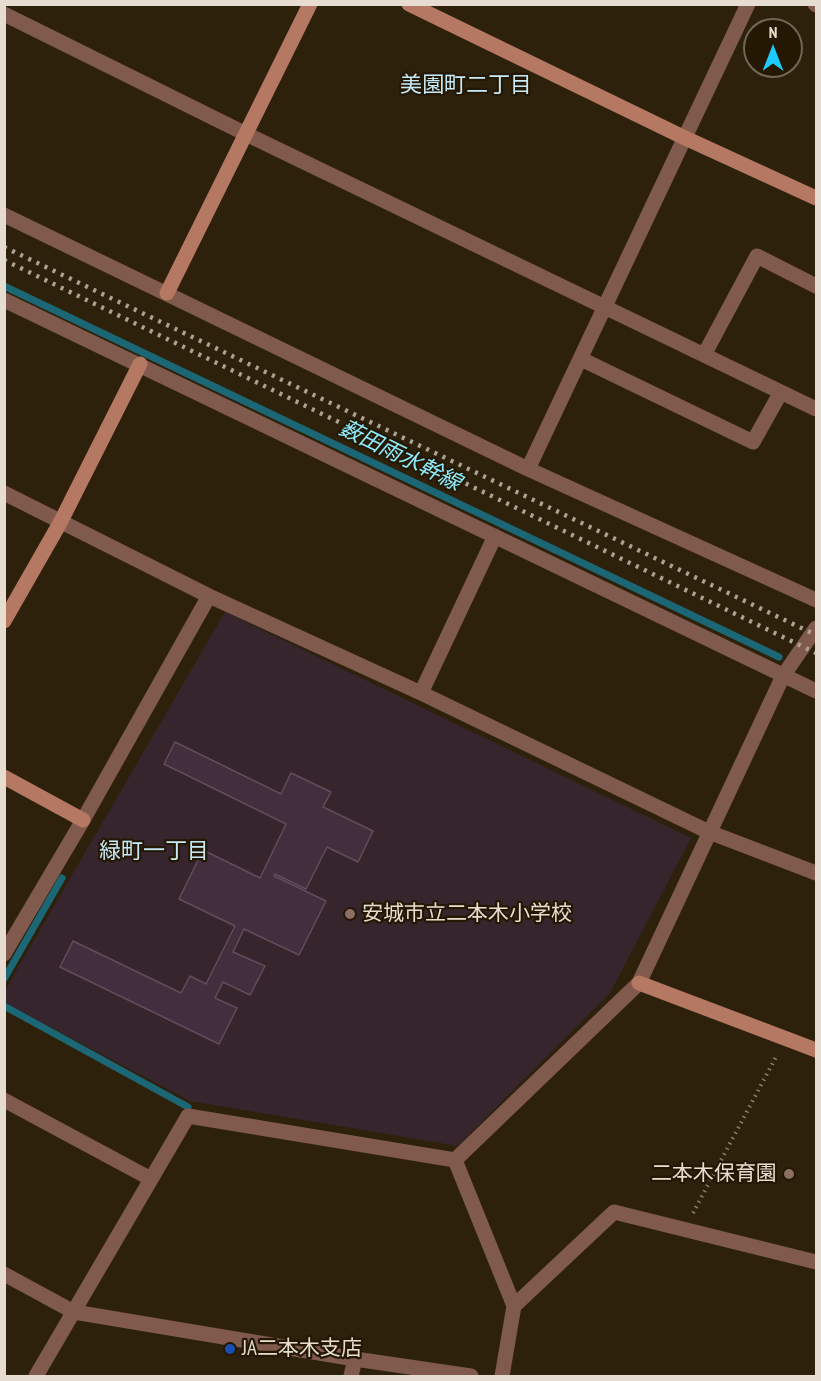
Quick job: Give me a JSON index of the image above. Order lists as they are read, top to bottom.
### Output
{
  "districts": ["美園町二丁目", "緑町一丁目"],
  "water": ["薮田雨水幹線"],
  "places": ["安城市立二本木小学校", "二本木保育園", "JA二本木支店"],
  "north": "top"
}
